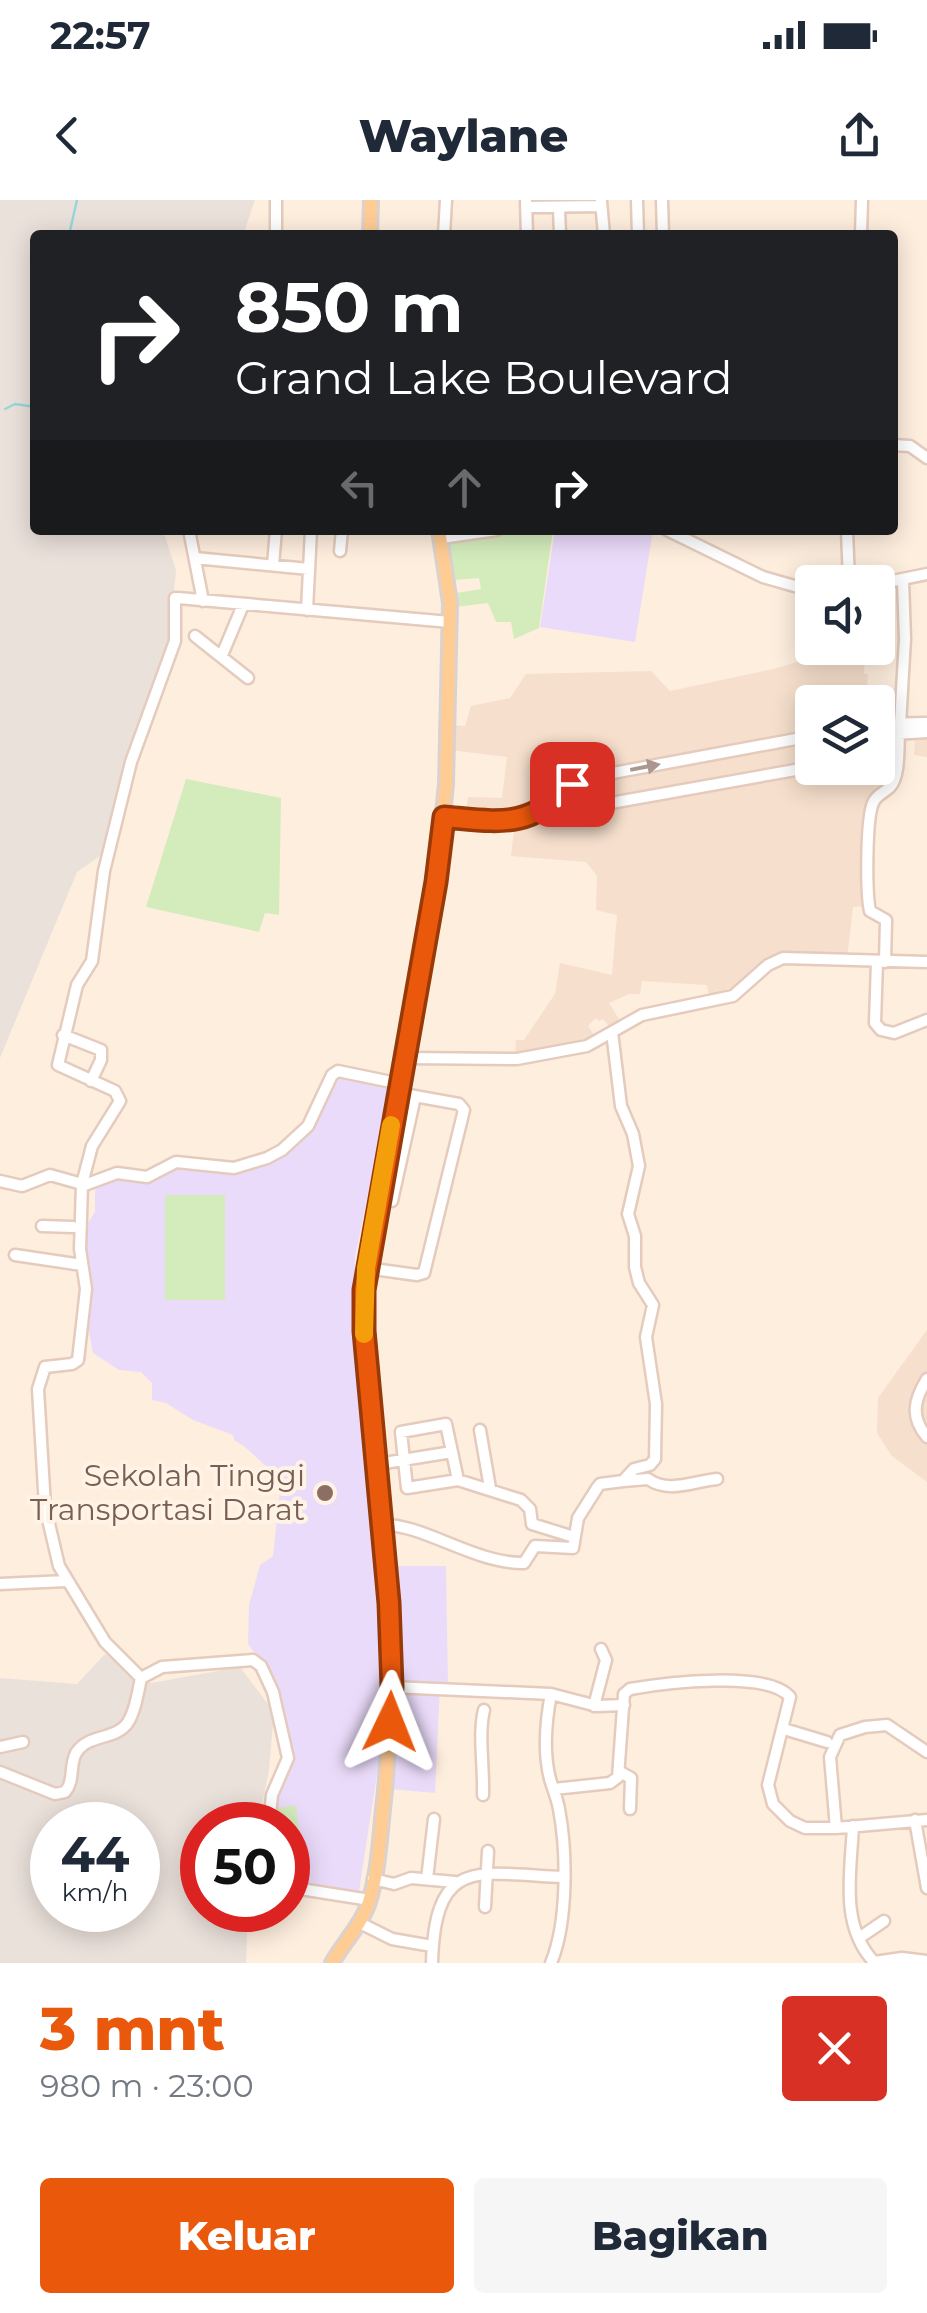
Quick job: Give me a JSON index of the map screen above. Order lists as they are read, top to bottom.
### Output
{
  "places": ["Sekolah Tinggi Transportasi Darat"],
  "page": {
    "status": "22:57",
    "header": "Waylane",
    "turn": ["850 m", "Grand Lake Boulevard"],
    "speed": "44 km/h",
    "limit": "50",
    "heading": ["3 mnt", "980 m · 23:00"],
    "buttons": ["Keluar", "Bagikan"]
  }
}
